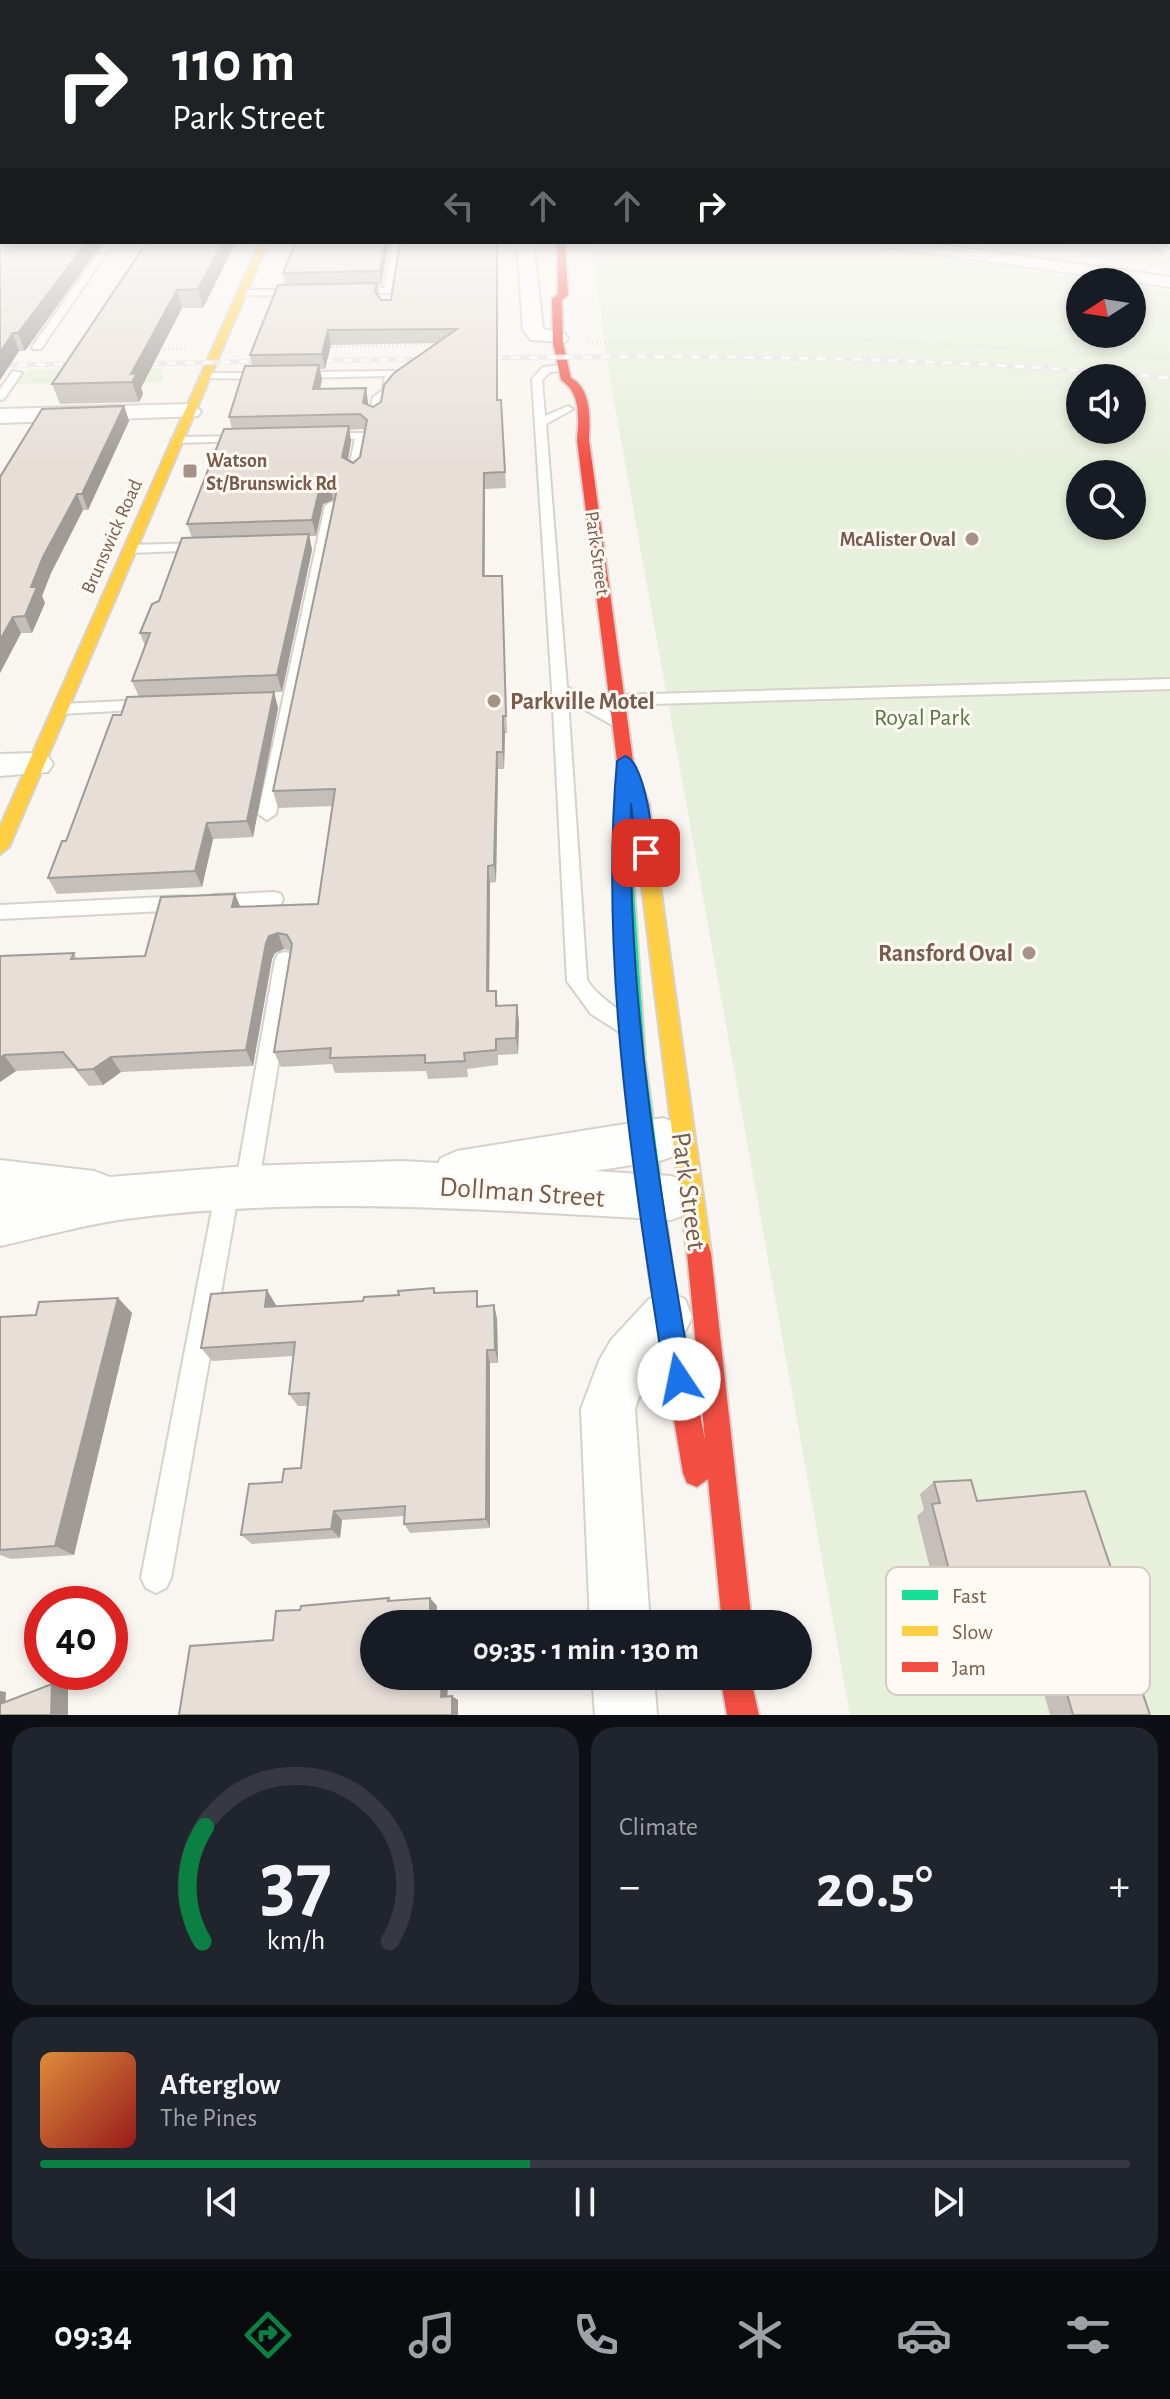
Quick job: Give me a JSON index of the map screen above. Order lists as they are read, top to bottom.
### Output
{
  "streets": {
    "street": ["Brunswick Road", "Park Street", "Dollman Street"]
  },
  "crossings": [
    ["Park Street", "Dollman Street"]
  ],
  "parks": ["Royal Park"],
  "places": {
    "transit": ["Watson St/Brunswick Rd"],
    "other": ["McAlister Oval", "Parkville Motel", "Ransford Oval"]
  },
  "legend": ["Fast", "Slow", "Jam"],
  "north": "left",
  "page": {
    "turn": ["110 m", "Park Street"],
    "limit": "40",
    "trip": "09:35 · 1 min · 130 m",
    "tile": "Climate",
    "heat": ["−", "20.5°", "+"],
    "song": ["Afterglow", "The Pines"],
    "tabs": "09:34",
    "gauge": ["37", "km/h"]
  }
}
